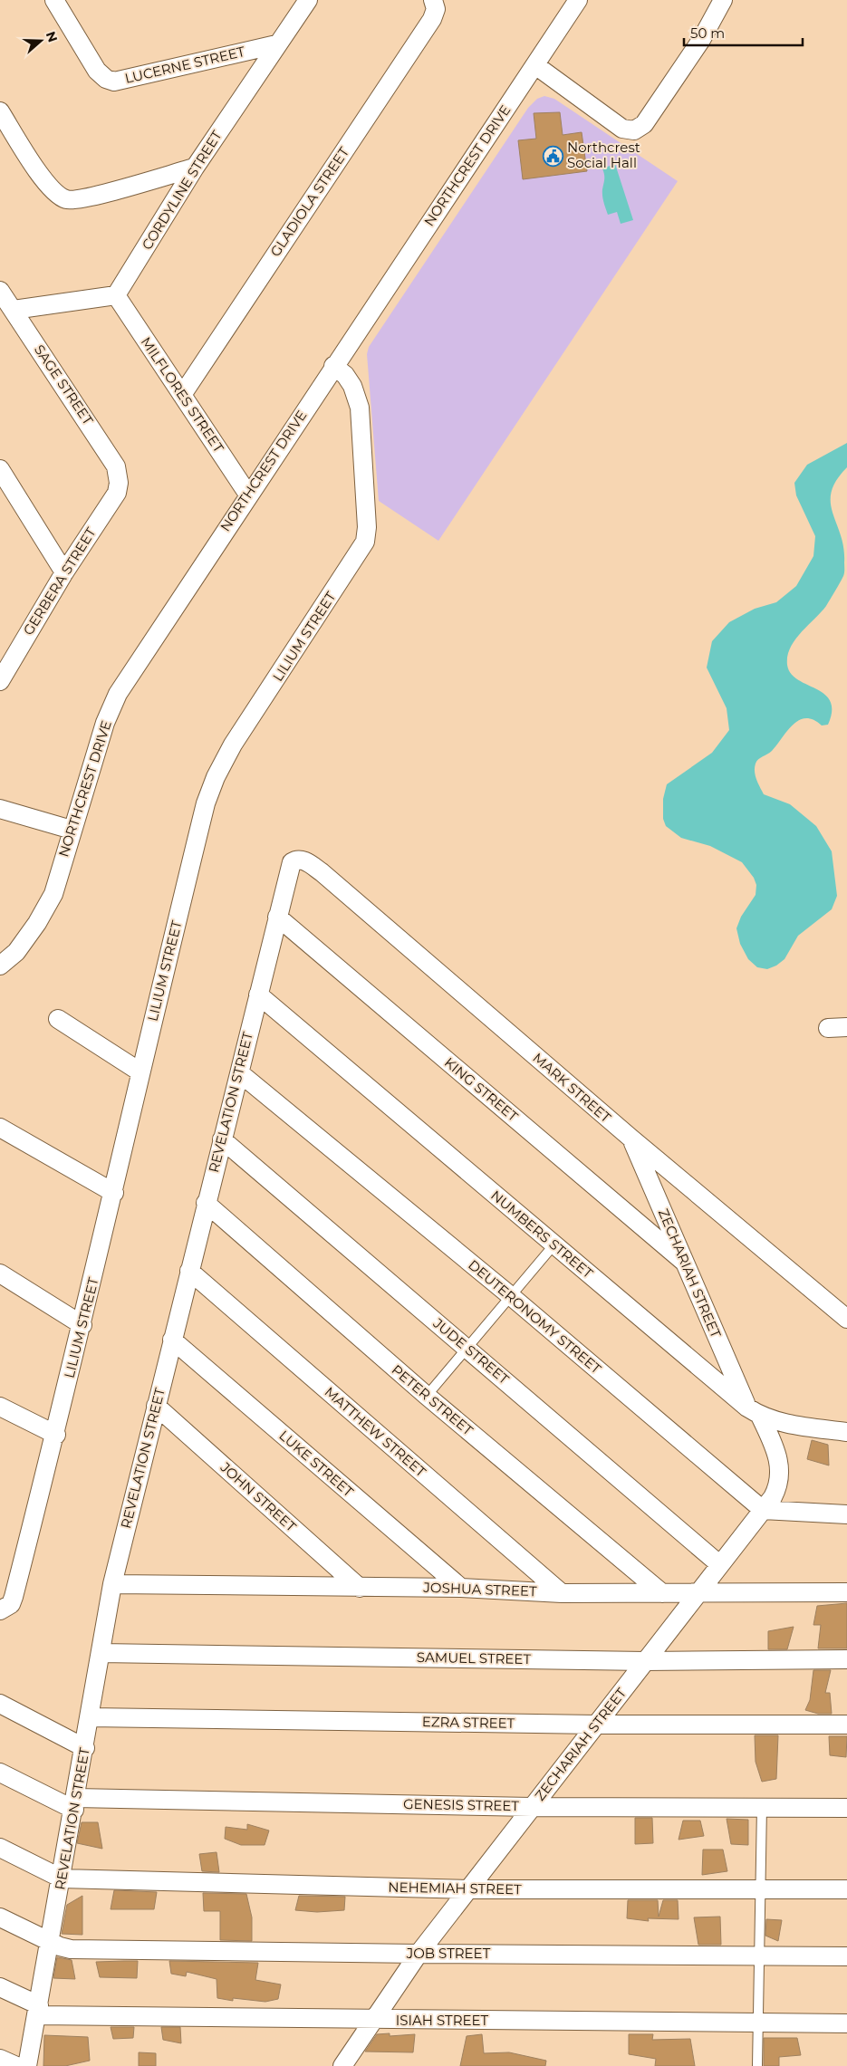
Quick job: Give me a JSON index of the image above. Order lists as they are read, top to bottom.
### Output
{
  "streets": {
    "street": [
      "LUCERNE STREET",
      "NORTHCREST DRIVE",
      "CORDYLINE STREET",
      "GLADIOLA STREET",
      "SAGE STREET",
      "MILFLORES STREET",
      "GERBERA STREET",
      "LILIUM STREET",
      "MARK STREET",
      "KING STREET",
      "REVELATION STREET",
      "NUMBERS STREET",
      "ZECHARIAH STREET",
      "DEUTERONOMY STREET",
      "JUDE STREET",
      "PETER STREET",
      "MATTHEW STREET",
      "LUKE STREET",
      "JOHN STREET",
      "JOSHUA STREET",
      "SAMUEL STREET",
      "EZRA STREET",
      "GENESIS STREET",
      "NEHEMIAH STREET",
      "JOB STREET",
      "ISIAH STREET"
    ]
  },
  "crossings": [
    ["LUCERNE STREET", "CORDYLINE STREET"],
    ["NORTHCREST DRIVE", "MILFLORES STREET"],
    ["NORTHCREST DRIVE", "LILIUM STREET"],
    ["CORDYLINE STREET", "MILFLORES STREET"],
    ["GLADIOLA STREET", "MILFLORES STREET"],
    ["SAGE STREET", "GERBERA STREET"],
    ["MARK STREET", "REVELATION STREET"],
    ["MARK STREET", "ZECHARIAH STREET"],
    ["KING STREET", "REVELATION STREET"],
    ["KING STREET", "ZECHARIAH STREET"],
    ["REVELATION STREET", "NUMBERS STREET"],
    ["REVELATION STREET", "DEUTERONOMY STREET"],
    ["REVELATION STREET", "JUDE STREET"],
    ["REVELATION STREET", "PETER STREET"],
    ["REVELATION STREET", "MATTHEW STREET"],
    ["REVELATION STREET", "LUKE STREET"],
    ["REVELATION STREET", "JOHN STREET"],
    ["REVELATION STREET", "JOSHUA STREET"],
    ["REVELATION STREET", "SAMUEL STREET"],
    ["REVELATION STREET", "EZRA STREET"],
    ["REVELATION STREET", "GENESIS STREET"],
    ["REVELATION STREET", "NEHEMIAH STREET"],
    ["REVELATION STREET", "JOB STREET"],
    ["REVELATION STREET", "ISIAH STREET"],
    ["NUMBERS STREET", "ZECHARIAH STREET"],
    ["ZECHARIAH STREET", "DEUTERONOMY STREET"],
    ["ZECHARIAH STREET", "JUDE STREET"],
    ["ZECHARIAH STREET", "JOSHUA STREET"],
    ["ZECHARIAH STREET", "SAMUEL STREET"],
    ["ZECHARIAH STREET", "EZRA STREET"],
    ["ZECHARIAH STREET", "GENESIS STREET"],
    ["ZECHARIAH STREET", "NEHEMIAH STREET"],
    ["ZECHARIAH STREET", "JOB STREET"],
    ["ZECHARIAH STREET", "ISIAH STREET"],
    ["PETER STREET", "JOSHUA STREET"],
    ["MATTHEW STREET", "JOSHUA STREET"],
    ["LUKE STREET", "JOSHUA STREET"],
    ["JOHN STREET", "JOSHUA STREET"]
  ],
  "places": {
    "public building": ["Northcrest Social Hall"]
  },
  "scale_bar": "50 m",
  "north": "right"
}
